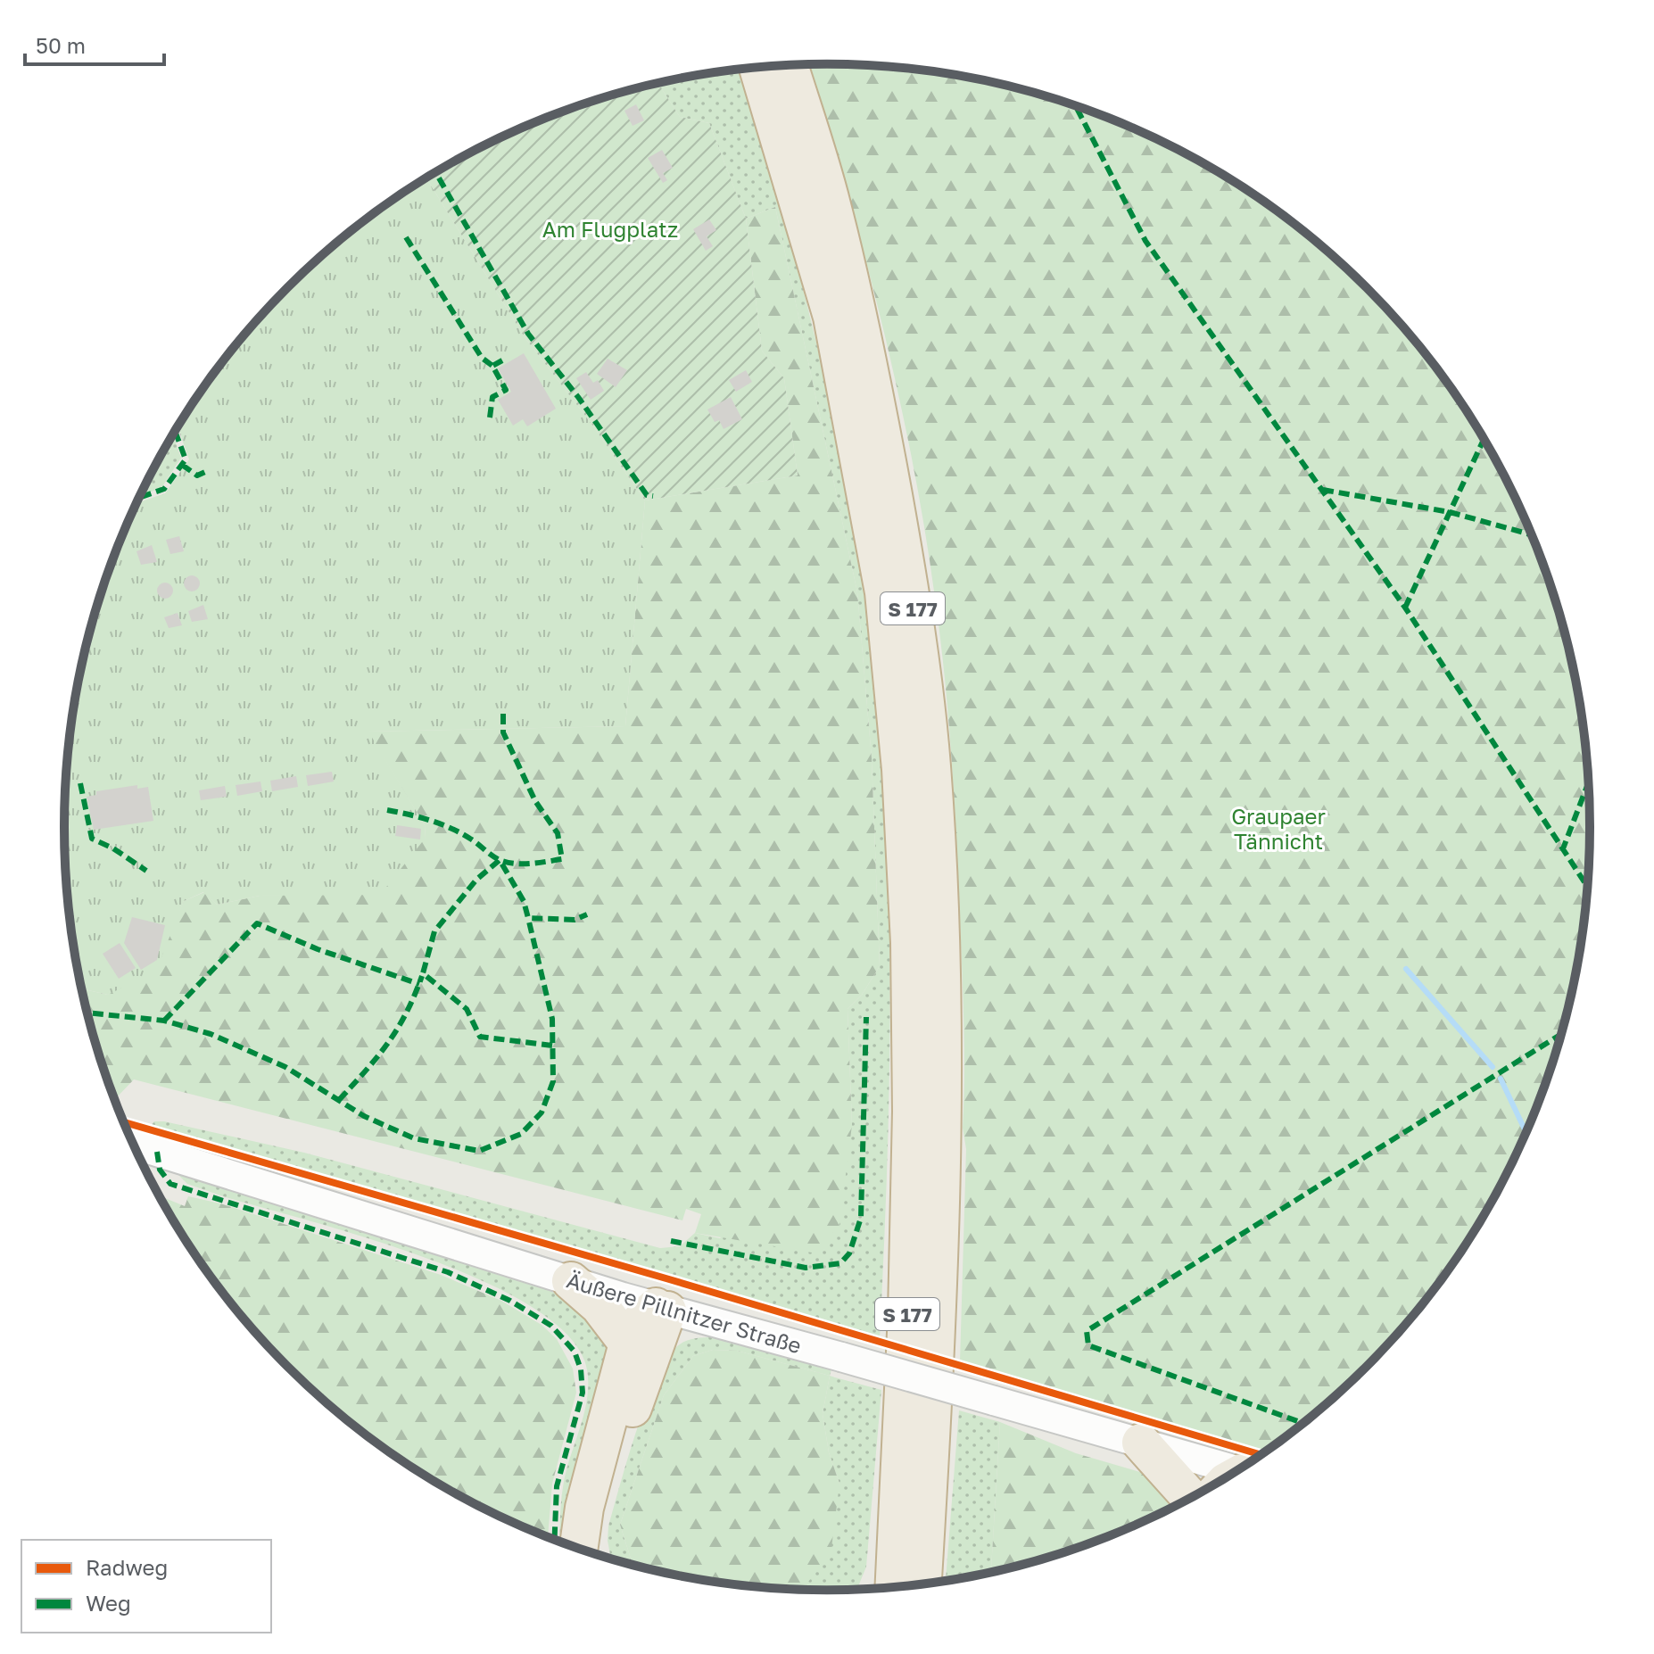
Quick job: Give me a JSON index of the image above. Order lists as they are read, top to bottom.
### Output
{
  "streets": {
    "highway": ["S 177"],
    "main road": ["Äußere Pillnitzer Straße"]
  },
  "parks": ["Am Flugplatz", "Graupaer Tännicht"],
  "legend": ["Radweg", "Weg"],
  "scale_bar": "50 m"
}
